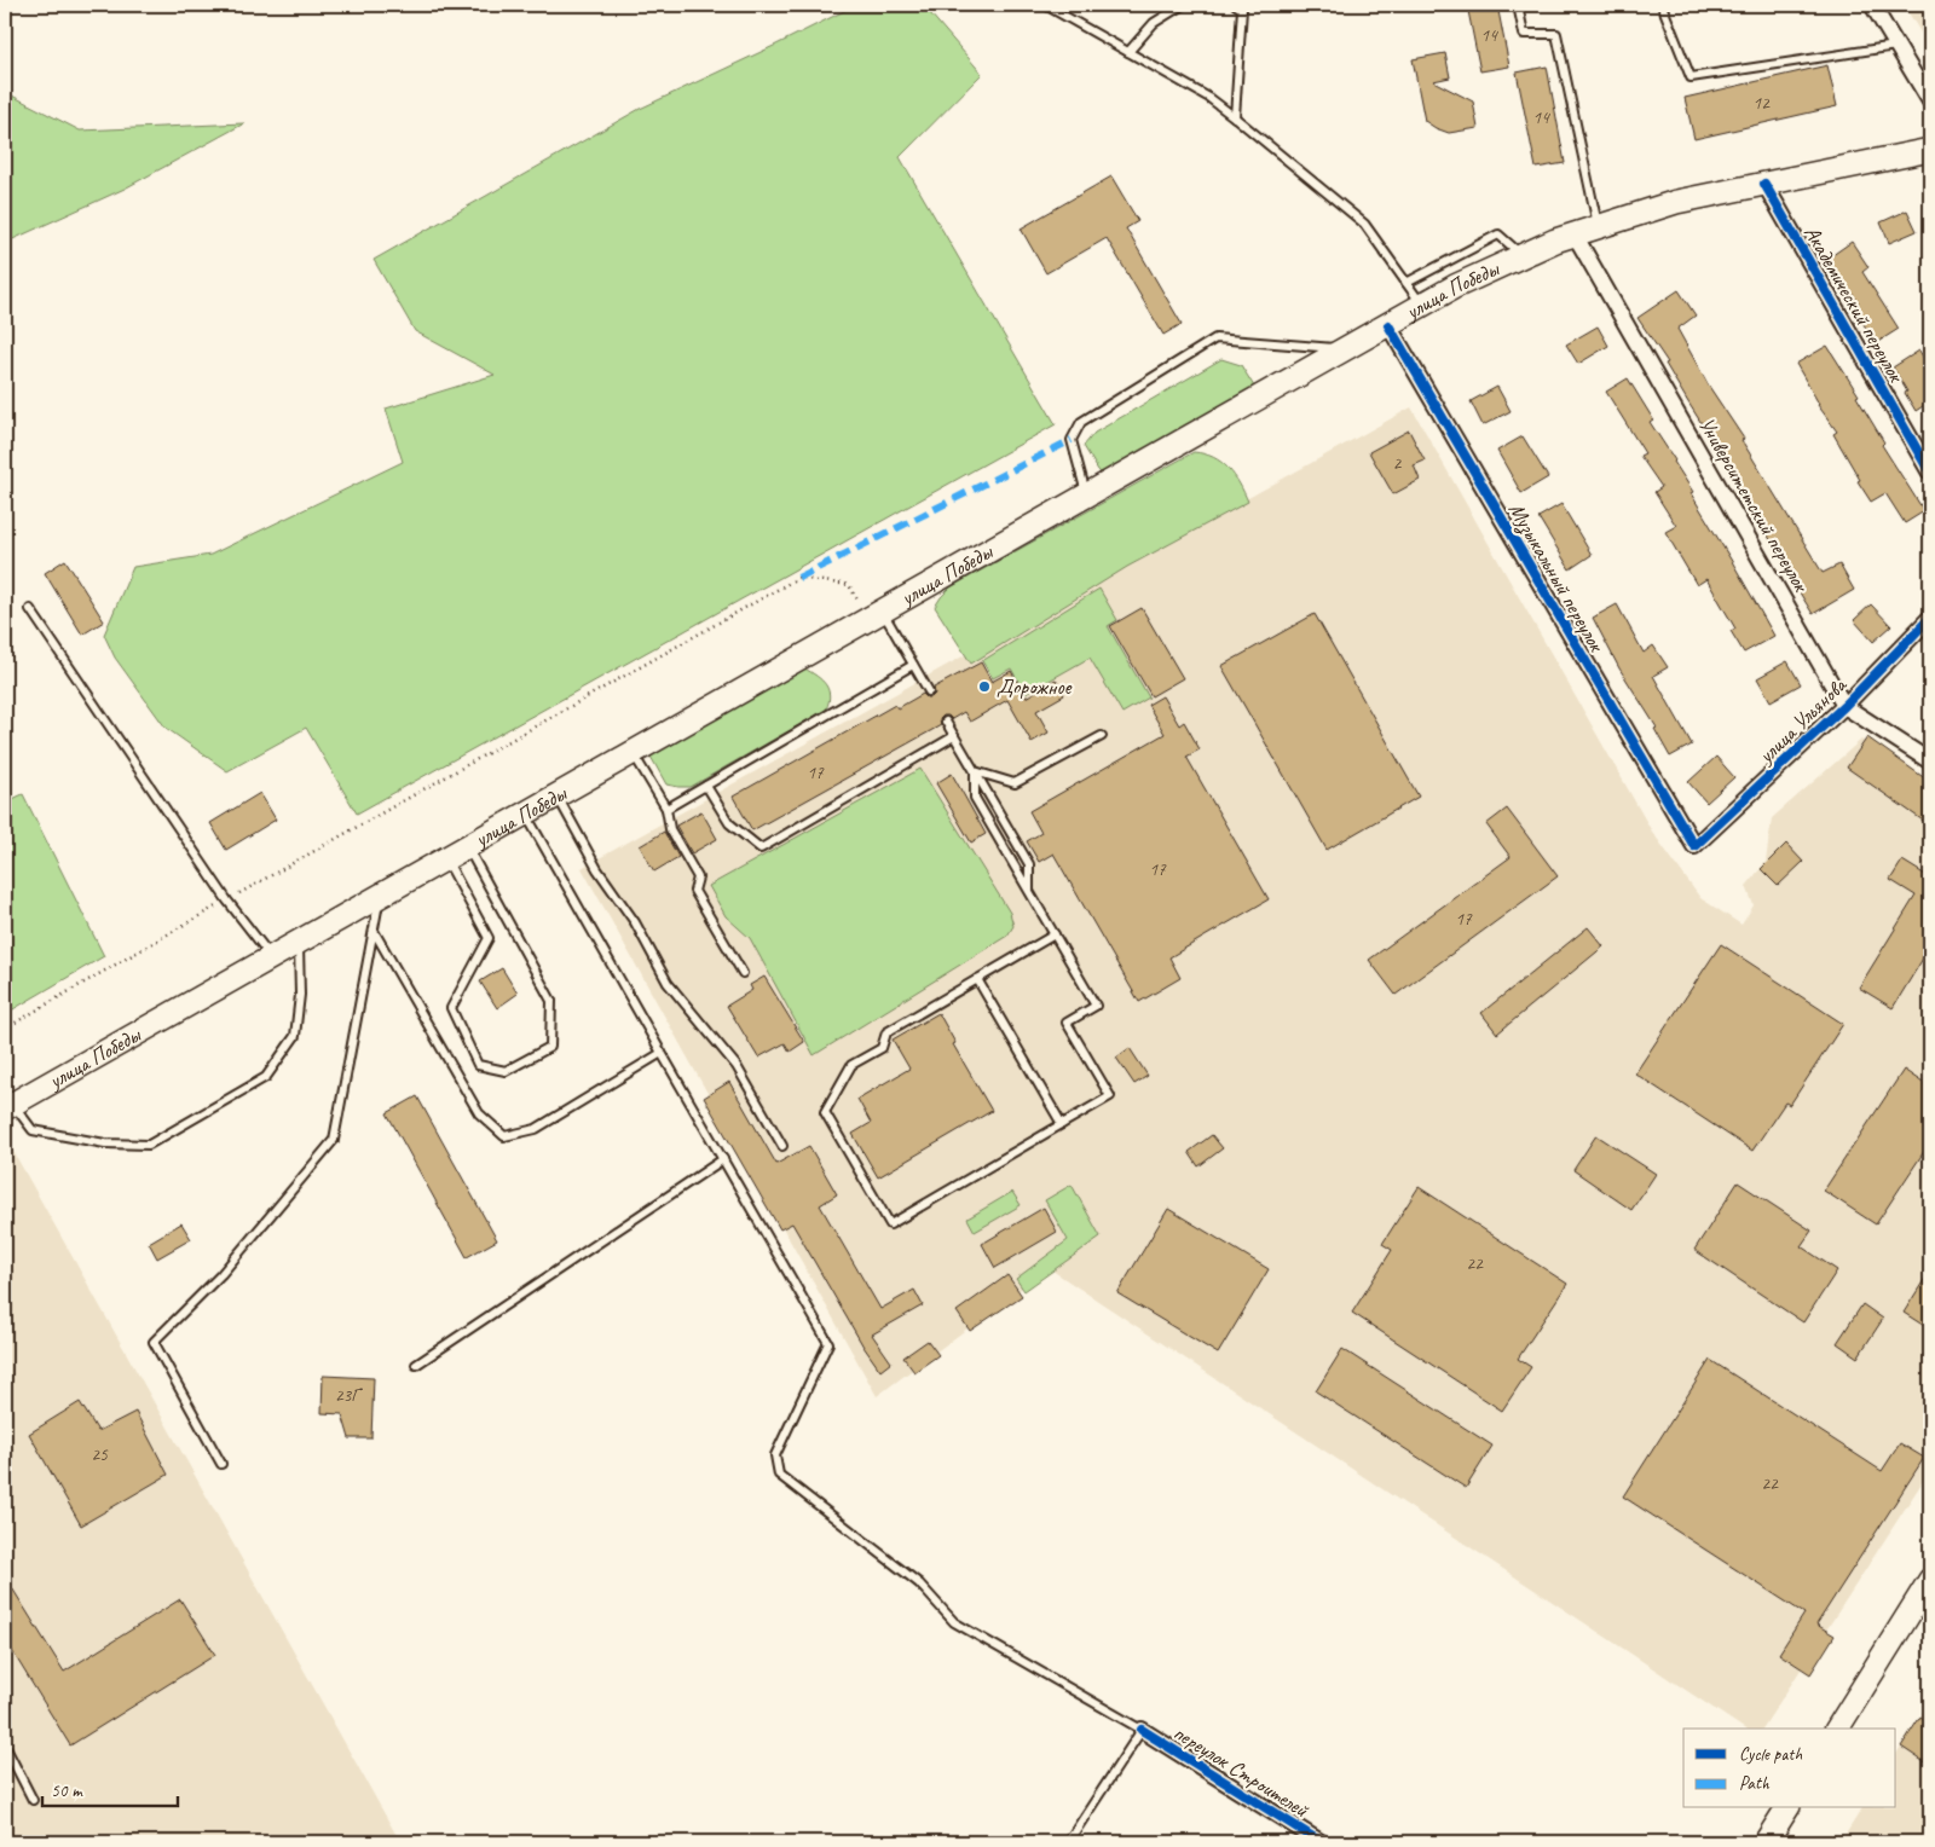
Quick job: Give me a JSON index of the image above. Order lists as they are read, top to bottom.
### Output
{
  "streets": {
    "main road": ["улица Победы"],
    "street": [
      "Академический переулок",
      "Университетский переулок",
      "Музыкальный переулок",
      "улица Ульянова",
      "переулок Строителей"
    ]
  },
  "crossings": [
    ["улица Победы", "Академический переулок"],
    ["улица Победы", "Университетский переулок"],
    ["улица Победы", "Музыкальный переулок"],
    ["Университетский переулок", "улица Ульянова"],
    ["Музыкальный переулок", "улица Ульянова"]
  ],
  "places": ["Дорожное"],
  "house_numbers": [
    "14",
    "12",
    "14",
    "2",
    "17",
    "17",
    "17",
    "22",
    "23Г",
    "25",
    "22"
  ],
  "legend": ["Cycle path", "Path"],
  "scale_bar": "50 m"
}
